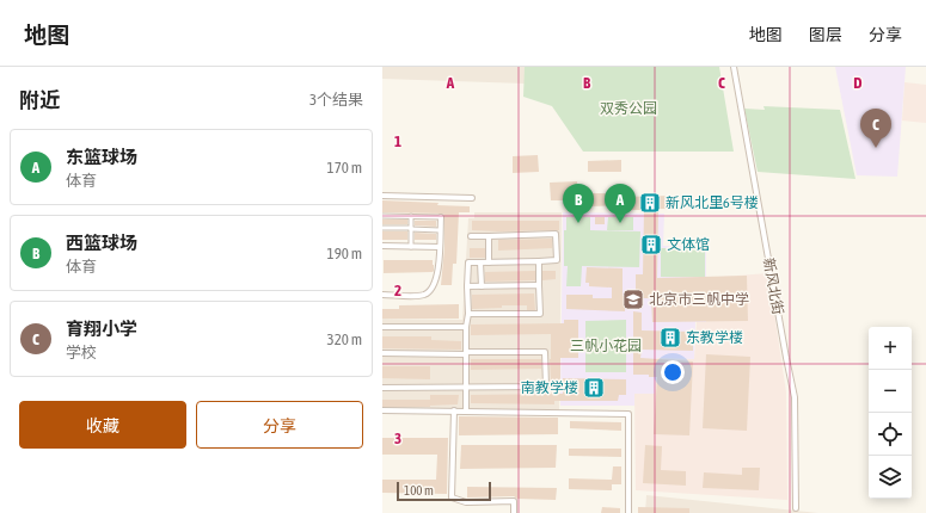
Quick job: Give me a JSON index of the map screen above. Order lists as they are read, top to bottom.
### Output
{
  "streets": {
    "street": ["新风北街"]
  },
  "parks": ["双秀公园", "三帆小花园"],
  "places": {
    "building": [
      "新风北里6号楼",
      "文体馆",
      "东教学楼",
      "南教学楼"
    ],
    "school or university": ["北京市三帆中学"]
  },
  "scale_bar": "100 m",
  "page": {
    "header": "地图",
    "nav": ["地图", "图层", "分享"],
    "heading": ["附近", "3个结果"],
    "pins": ["C", "A", "B"],
    "list": [
      {
        "mark": "A",
        "name": "东篮球场",
        "note": "体育",
        "value": "170 m"
      },
      {
        "mark": "B",
        "name": "西篮球场",
        "note": "体育",
        "value": "190 m"
      },
      {
        "mark": "C",
        "name": "育翔小学",
        "note": "学校",
        "value": "320 m"
      }
    ],
    "map_buttons": ["+", "−"],
    "buttons": ["收藏", "分享"],
    "scale": "100 m"
  },
  "grid": {
    "columns": [
      "A",
      "B",
      "C",
      "D"
    ],
    "rows": ["1", "2", "3"]
  }
}
